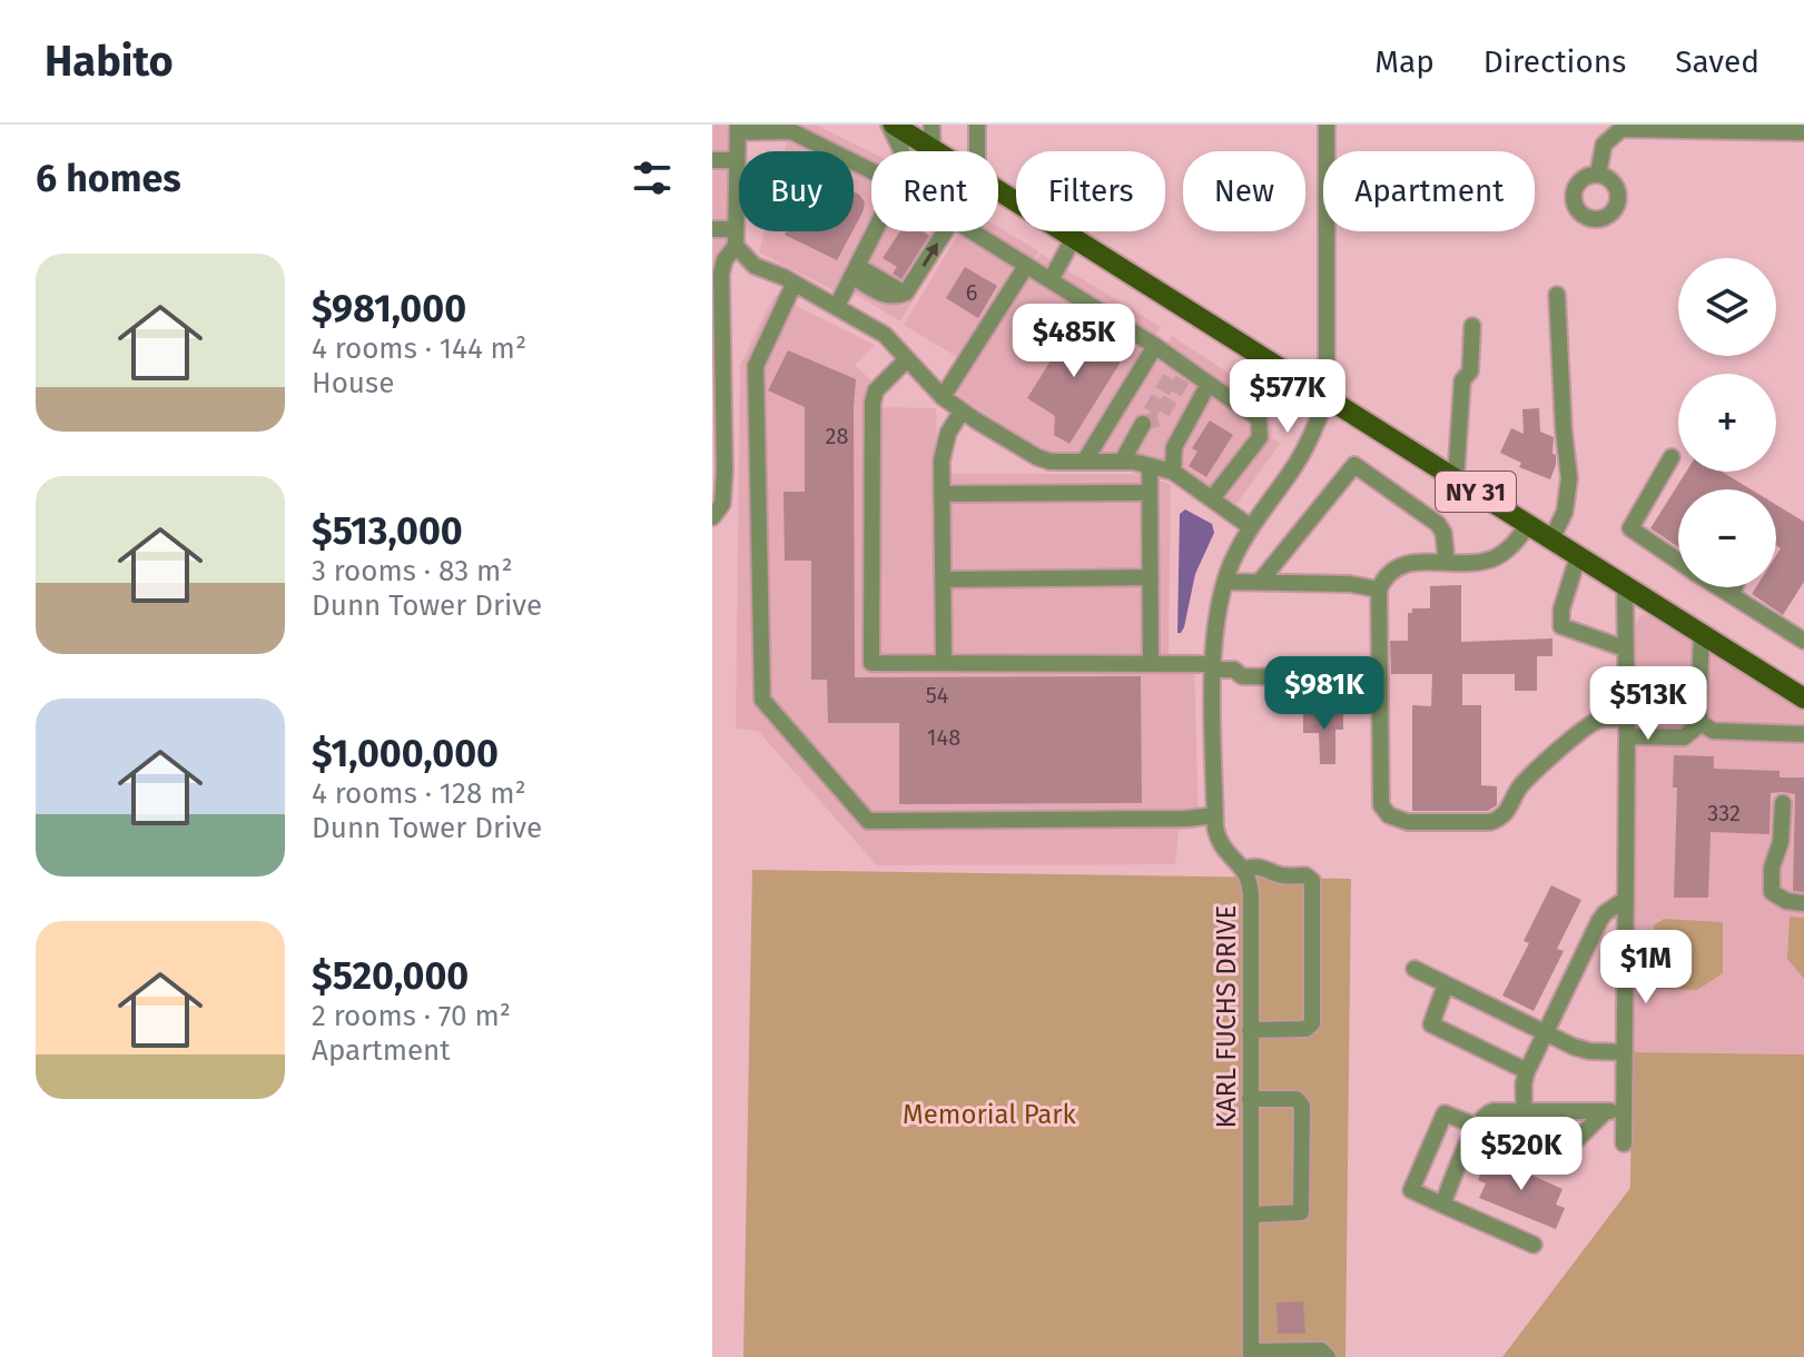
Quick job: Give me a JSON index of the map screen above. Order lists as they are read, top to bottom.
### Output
{
  "streets": {
    "main road": ["NY 31"],
    "street": ["KARL FUCHS DRIVE"]
  },
  "crossings": [
    ["NY 31", "KARL FUCHS DRIVE"]
  ],
  "parks": ["Memorial Park"],
  "house_numbers": [
    "6",
    "28",
    "54",
    "148",
    "332"
  ],
  "page": {
    "header": "Habito",
    "nav": ["Map", "Directions", "Saved"],
    "heading": "6 homes",
    "chip": [
      "Buy",
      "Rent",
      "Filters",
      "New",
      "Apartment"
    ],
    "list": [
      {
        "name": "$981,000",
        "note": "4 rooms · 144 m² · House"
      },
      {
        "name": "$513,000",
        "note": "3 rooms · 83 m² · Dunn Tower Drive"
      },
      {
        "name": "$1,000,000",
        "note": "4 rooms · 128 m² · Dunn Tower Drive"
      },
      {
        "name": "$520,000",
        "note": "2 rooms · 70 m² · Apartment"
      }
    ],
    "map_buttons": ["+", "−"],
    "price": [
      "$485K",
      "$577K",
      "$981K",
      "$513K",
      "$1M",
      "$520K"
    ]
  }
}
